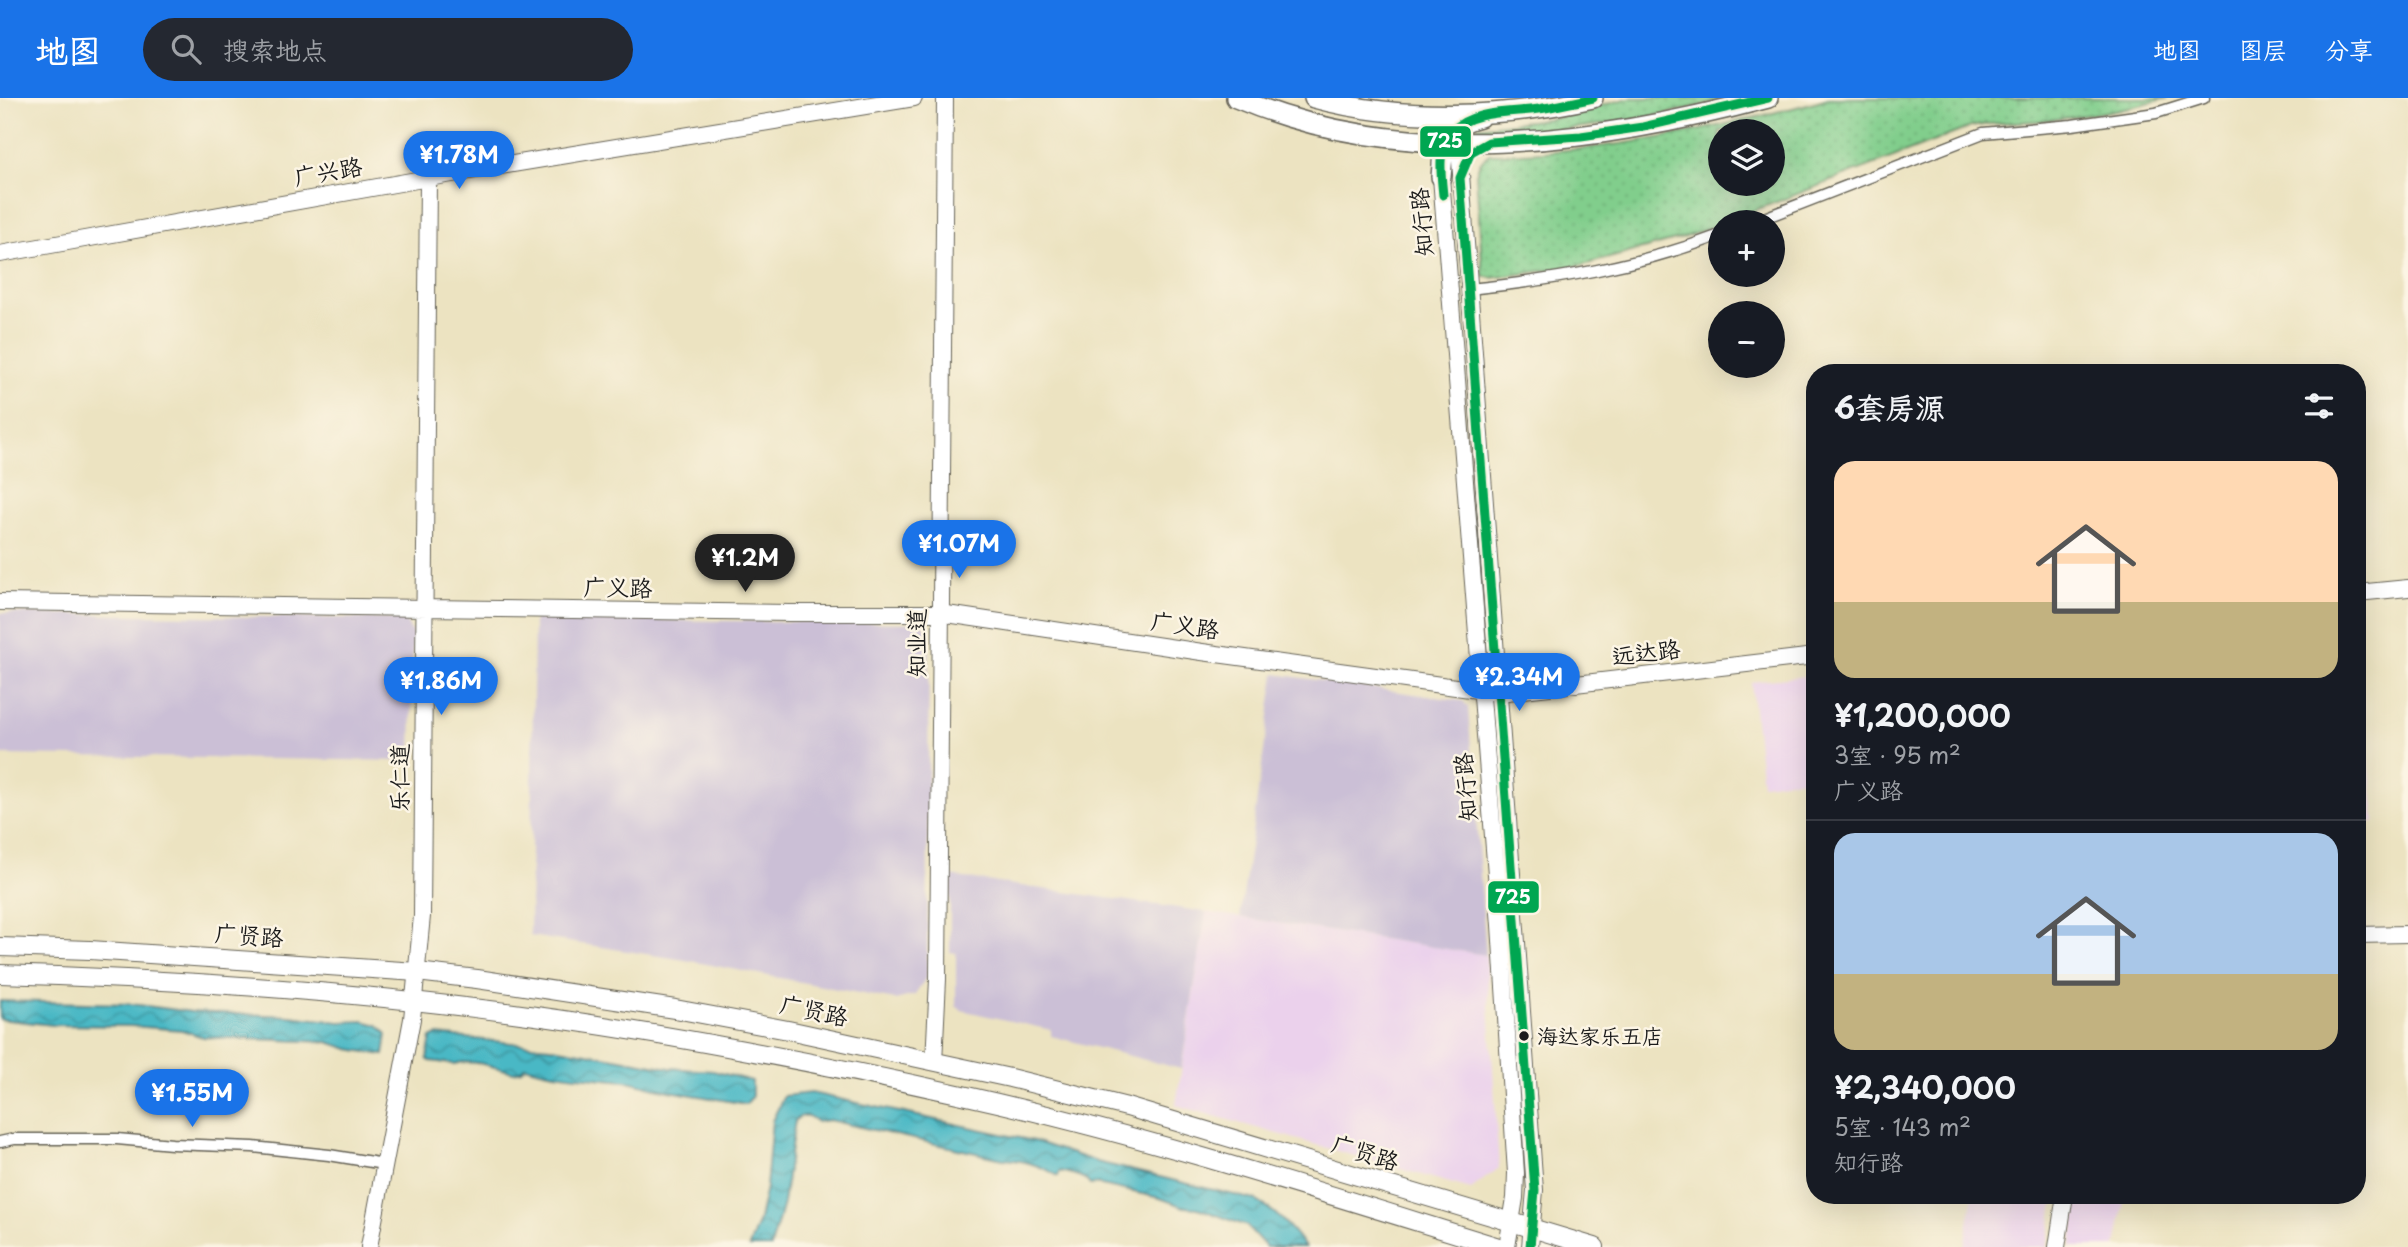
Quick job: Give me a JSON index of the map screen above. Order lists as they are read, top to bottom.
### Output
{
  "streets": {
    "main road": ["广贤路"],
    "street": [
      "广兴路",
      "知行路",
      "广义路",
      "知业道",
      "远达路",
      "乐仁道"
    ]
  },
  "crossings": [
    ["广兴路", "乐仁道"],
    ["知行路", "广义路"],
    ["知行路", "远达路"],
    ["知行路", "广贤路"],
    ["广义路", "知业道"],
    ["广义路", "远达路"],
    ["广义路", "乐仁道"],
    ["知业道", "广贤路"],
    ["乐仁道", "广贤路"]
  ],
  "places": ["海达家乐五店"],
  "lines": ["transit line 725"],
  "page": {
    "header": "地图",
    "search": "搜索地点",
    "nav": ["地图", "图层", "分享"],
    "map_buttons": ["+", "−"],
    "price": [
      "¥1.78M",
      "¥1.07M",
      "¥1.2M",
      "¥2.34M",
      "¥1.86M",
      "¥1.55M"
    ],
    "heading": "6套房源",
    "list": [
      {
        "name": "¥1,200,000",
        "note": "3室 · 95 m² · 广义路"
      },
      {
        "name": "¥2,340,000",
        "note": "5室 · 143 m² · 知行路"
      }
    ]
  }
}
